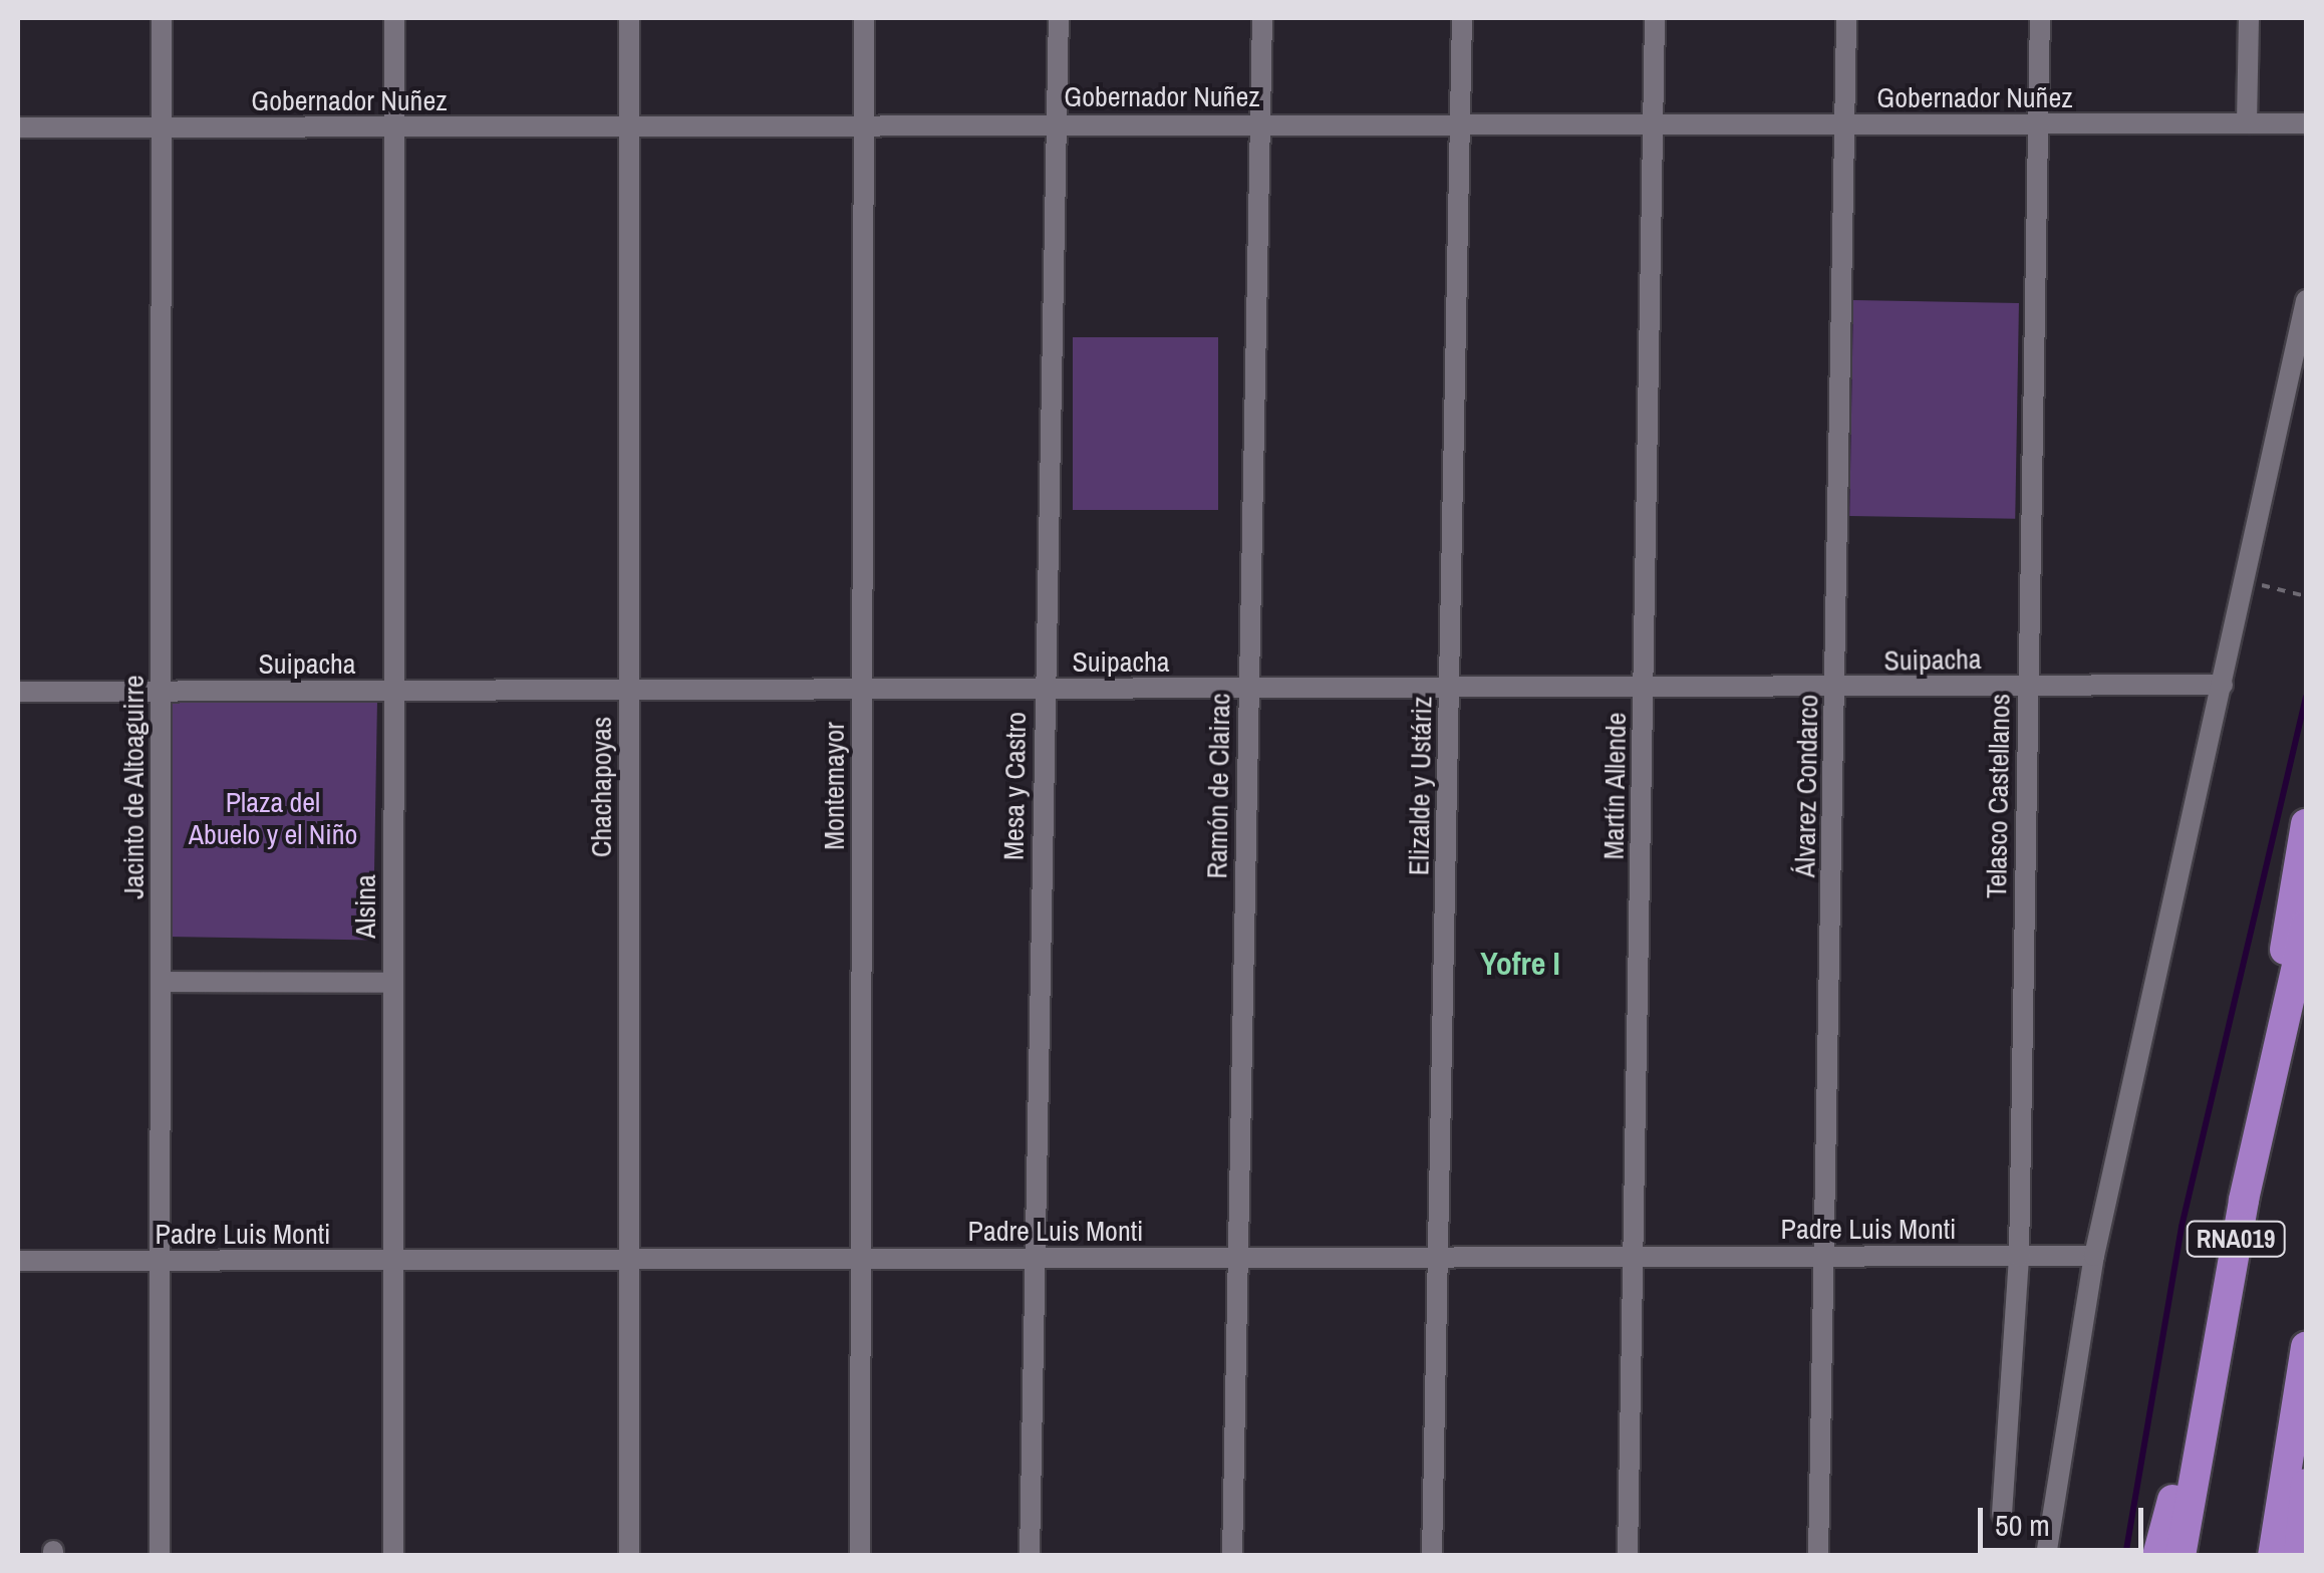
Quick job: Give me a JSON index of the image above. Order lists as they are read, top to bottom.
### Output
{
  "streets": {
    "highway": ["RNA019"],
    "street": [
      "Gobernador Nuñez",
      "Suipacha",
      "Montemayor",
      "Mesa y Castro",
      "Ramón de Clairac",
      "Elizalde y Ustáriz",
      "Martín Allende",
      "Álvarez Condarco",
      "Jacinto de Altoaguirre",
      "Chachapoyas",
      "Telasco Castellanos",
      "Alsina",
      "Padre Luis Monti"
    ]
  },
  "crossings": [
    ["Gobernador Nuñez", "Montemayor"],
    ["Gobernador Nuñez", "Mesa y Castro"],
    ["Gobernador Nuñez", "Ramón de Clairac"],
    ["Gobernador Nuñez", "Elizalde y Ustáriz"],
    ["Gobernador Nuñez", "Martín Allende"],
    ["Gobernador Nuñez", "Álvarez Condarco"],
    ["Gobernador Nuñez", "Jacinto de Altoaguirre"],
    ["Gobernador Nuñez", "Chachapoyas"],
    ["Gobernador Nuñez", "Telasco Castellanos"],
    ["Gobernador Nuñez", "Alsina"],
    ["Suipacha", "Montemayor"],
    ["Suipacha", "Mesa y Castro"],
    ["Suipacha", "Ramón de Clairac"],
    ["Suipacha", "Elizalde y Ustáriz"],
    ["Suipacha", "Martín Allende"],
    ["Suipacha", "Álvarez Condarco"],
    ["Suipacha", "Jacinto de Altoaguirre"],
    ["Suipacha", "Chachapoyas"],
    ["Suipacha", "Telasco Castellanos"],
    ["Suipacha", "Alsina"],
    ["Montemayor", "Padre Luis Monti"],
    ["Mesa y Castro", "Padre Luis Monti"],
    ["Ramón de Clairac", "Padre Luis Monti"],
    ["Elizalde y Ustáriz", "Padre Luis Monti"],
    ["Martín Allende", "Padre Luis Monti"],
    ["Álvarez Condarco", "Padre Luis Monti"],
    ["Jacinto de Altoaguirre", "Padre Luis Monti"],
    ["Chachapoyas", "Padre Luis Monti"],
    ["Telasco Castellanos", "Padre Luis Monti"],
    ["Alsina", "Padre Luis Monti"]
  ],
  "districts": ["Yofre I"],
  "parks": ["Plaza del Abuelo y el Niño"],
  "scale_bar": "50 m"
}
